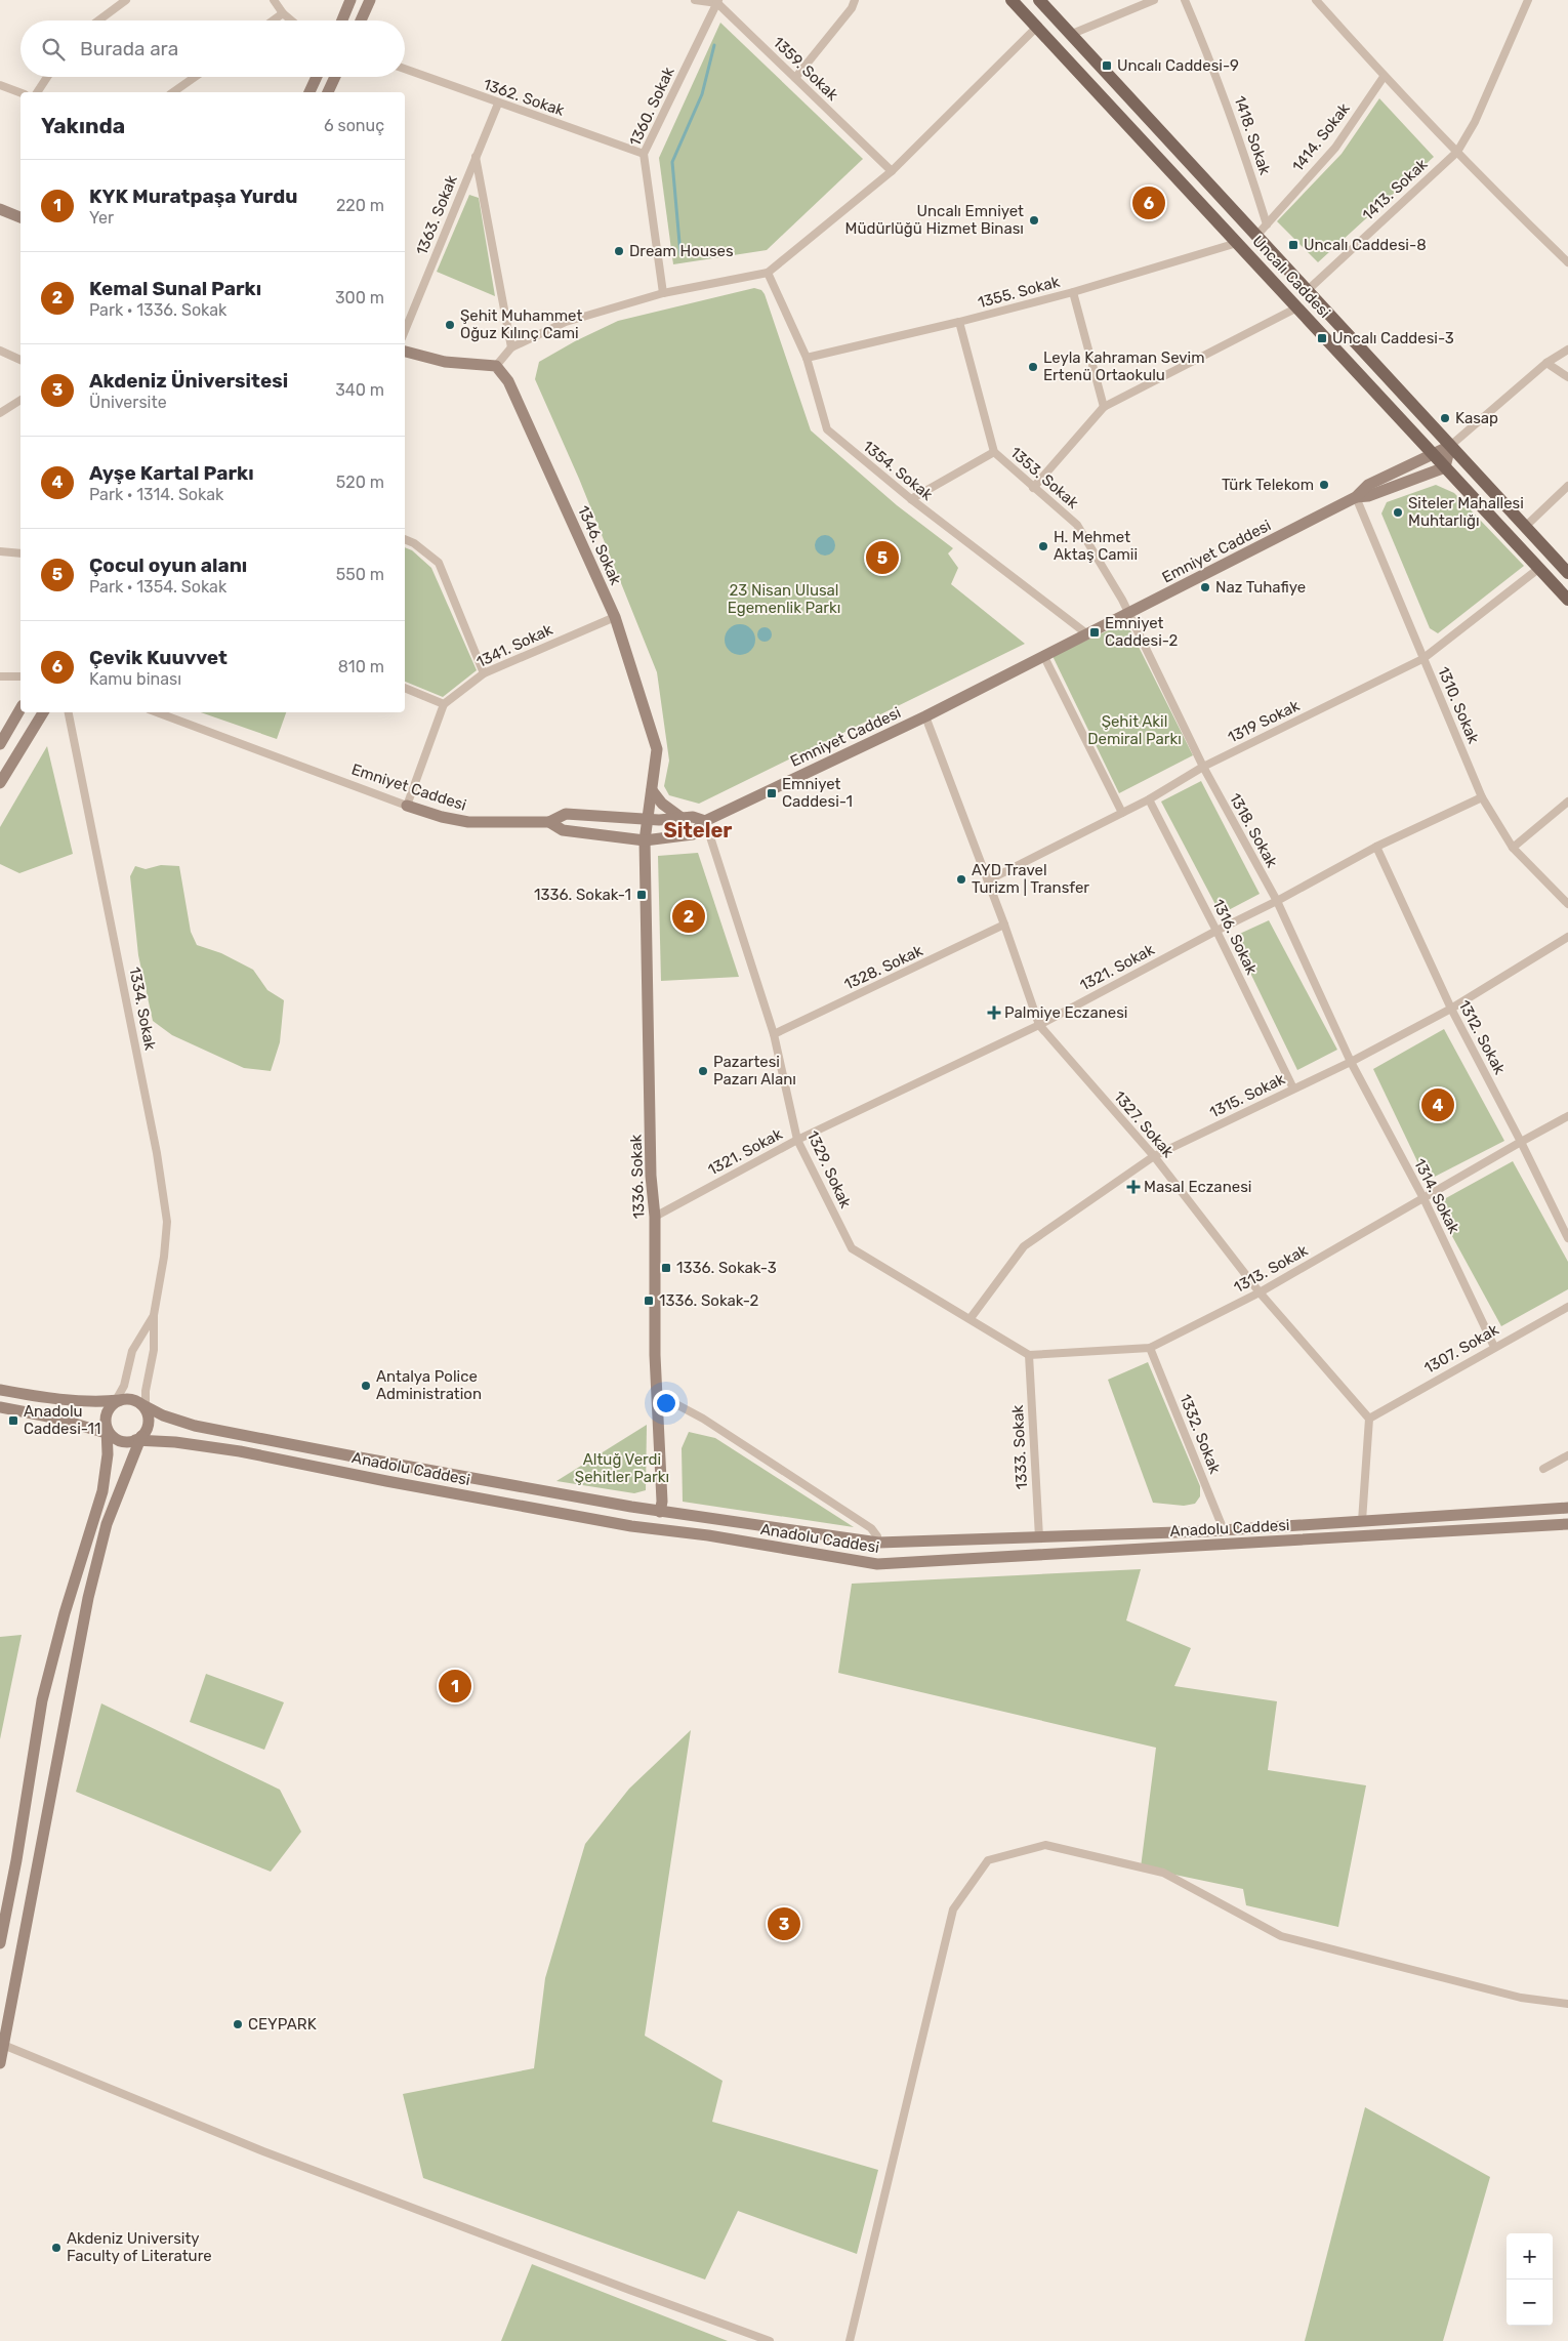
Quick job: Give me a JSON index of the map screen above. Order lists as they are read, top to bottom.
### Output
{
  "streets": {
    "main road": ["Uncalı Caddesi"],
    "street": [
      "1359. Sokak",
      "1362. Sokak",
      "1360. Sokak",
      "1418. Sokak",
      "1414. Sokak",
      "1413. Sokak",
      "1363. Sokak",
      "1355. Sokak",
      "1354. Sokak",
      "1353. Sokak",
      "1346. Sokak",
      "Emniyet Caddesi",
      "1341. Sokak",
      "1310. Sokak",
      "1319 Sokak",
      "1318. Sokak",
      "1316. Sokak",
      "1328. Sokak",
      "1321. Sokak",
      "1334. Sokak",
      "1312. Sokak",
      "1315. Sokak",
      "1327. Sokak",
      "1329. Sokak",
      "1336. Sokak",
      "1314. Sokak",
      "1313. Sokak",
      "1307. Sokak",
      "1332. Sokak",
      "1333. Sokak",
      "Anadolu Caddesi"
    ]
  },
  "crossings": [
    ["1359. Sokak", "1360. Sokak"],
    ["1362. Sokak", "1360. Sokak"],
    ["1362. Sokak", "1363. Sokak"],
    ["1418. Sokak", "1414. Sokak"],
    ["1414. Sokak", "Uncalı Caddesi"],
    ["1413. Sokak", "Uncalı Caddesi"],
    ["Uncalı Caddesi", "1355. Sokak"],
    ["Uncalı Caddesi", "Emniyet Caddesi"],
    ["Uncalı Caddesi", "1319 Sokak"],
    ["1355. Sokak", "1354. Sokak"],
    ["1355. Sokak", "1353. Sokak"],
    ["1354. Sokak", "Emniyet Caddesi"],
    ["1353. Sokak", "Emniyet Caddesi"],
    ["1353. Sokak", "1318. Sokak"],
    ["1346. Sokak", "Emniyet Caddesi"],
    ["1346. Sokak", "1341. Sokak"],
    ["1346. Sokak", "1336. Sokak"],
    ["Emniyet Caddesi", "1310. Sokak"],
    ["Emniyet Caddesi", "1318. Sokak"],
    ["Emniyet Caddesi", "1327. Sokak"],
    ["Emniyet Caddesi", "1329. Sokak"],
    ["Emniyet Caddesi", "1336. Sokak"],
    ["1310. Sokak", "1319 Sokak"],
    ["1310. Sokak", "1321. Sokak"],
    ["1319 Sokak", "1318. Sokak"],
    ["1319 Sokak", "1316. Sokak"],
    ["1319 Sokak", "1327. Sokak"],
    ["1318. Sokak", "1321. Sokak"],
    ["1318. Sokak", "1315. Sokak"],
    ["1318. Sokak", "1314. Sokak"],
    ["1316. Sokak", "1321. Sokak"],
    ["1316. Sokak", "1315. Sokak"],
    ["1328. Sokak", "1327. Sokak"],
    ["1328. Sokak", "1329. Sokak"],
    ["1321. Sokak", "1312. Sokak"],
    ["1321. Sokak", "1327. Sokak"],
    ["1321. Sokak", "1329. Sokak"],
    ["1321. Sokak", "1336. Sokak"],
    ["1334. Sokak", "Anadolu Caddesi"],
    ["1312. Sokak", "1315. Sokak"],
    ["1312. Sokak", "1313. Sokak"],
    ["1315. Sokak", "1327. Sokak"],
    ["1315. Sokak", "1329. Sokak"],
    ["1315. Sokak", "1314. Sokak"],
    ["1327. Sokak", "1313. Sokak"],
    ["1327. Sokak", "1307. Sokak"],
    ["1336. Sokak", "Anadolu Caddesi"],
    ["1314. Sokak", "1313. Sokak"],
    ["1314. Sokak", "1307. Sokak"],
    ["1313. Sokak", "1332. Sokak"],
    ["1313. Sokak", "1333. Sokak"],
    ["1332. Sokak", "Anadolu Caddesi"],
    ["1333. Sokak", "Anadolu Caddesi"]
  ],
  "districts": ["Siteler"],
  "parks": ["23 Nisan Ulusal Egemenlik Parkı", "Şehit Akil Demiral Parkı", "Altuğ Verdi Şehitler Parkı"],
  "places": {
    "transit": [
      "Uncalı Caddesi-9",
      "Uncalı Caddesi-8",
      "Uncalı Caddesi-3",
      "Emniyet Caddesi-2",
      "Emniyet Caddesi-1",
      "1336. Sokak-1",
      "1336. Sokak-3",
      "1336. Sokak-2",
      "Anadolu Caddesi-11"
    ],
    "other": [
      "Uncalı Emniyet Müdürlüğü Hizmet Binası",
      "Dream Houses",
      "Şehit Muhammet Oğuz Kılınç Cami",
      "Leyla Kahraman Sevim Ertenü Ortaokulu",
      "Kasap",
      "Türk Telekom",
      "Siteler Mahallesi Muhtarlığı",
      "H. Mehmet Aktaş Camii",
      "Naz Tuhafiye",
      "AYD Travel Turizm | Transfer",
      "Pazartesi Pazarı Alanı",
      "Antalya Police Administration",
      "CEYPARK",
      "Akdeniz University Faculty of Literature"
    ],
    "health": ["Palmiye Eczanesi", "Masal Eczanesi"]
  },
  "page": {
    "search": "Burada ara",
    "heading": ["Yakında", "6 sonuç"],
    "list": [
      {
        "mark": "1",
        "name": "KYK Muratpaşa Yurdu",
        "note": "Yer",
        "value": "220 m"
      },
      {
        "mark": "2",
        "name": "Kemal Sunal Parkı",
        "note": "Park · 1336. Sokak",
        "value": "300 m"
      },
      {
        "mark": "3",
        "name": "Akdeniz Üniversitesi",
        "note": "Üniversite",
        "value": "340 m"
      },
      {
        "mark": "4",
        "name": "Ayşe Kartal Parkı",
        "note": "Park · 1314. Sokak",
        "value": "520 m"
      },
      {
        "mark": "5",
        "name": "Çocul oyun alanı",
        "note": "Park · 1354. Sokak",
        "value": "550 m"
      },
      {
        "mark": "6",
        "name": "Çevik Kuuvvet",
        "note": "Kamu binası",
        "value": "810 m"
      }
    ],
    "pins": [
      "6",
      "5",
      "2",
      "4",
      "1",
      "3"
    ],
    "map_buttons": ["+", "−"]
  }
}
